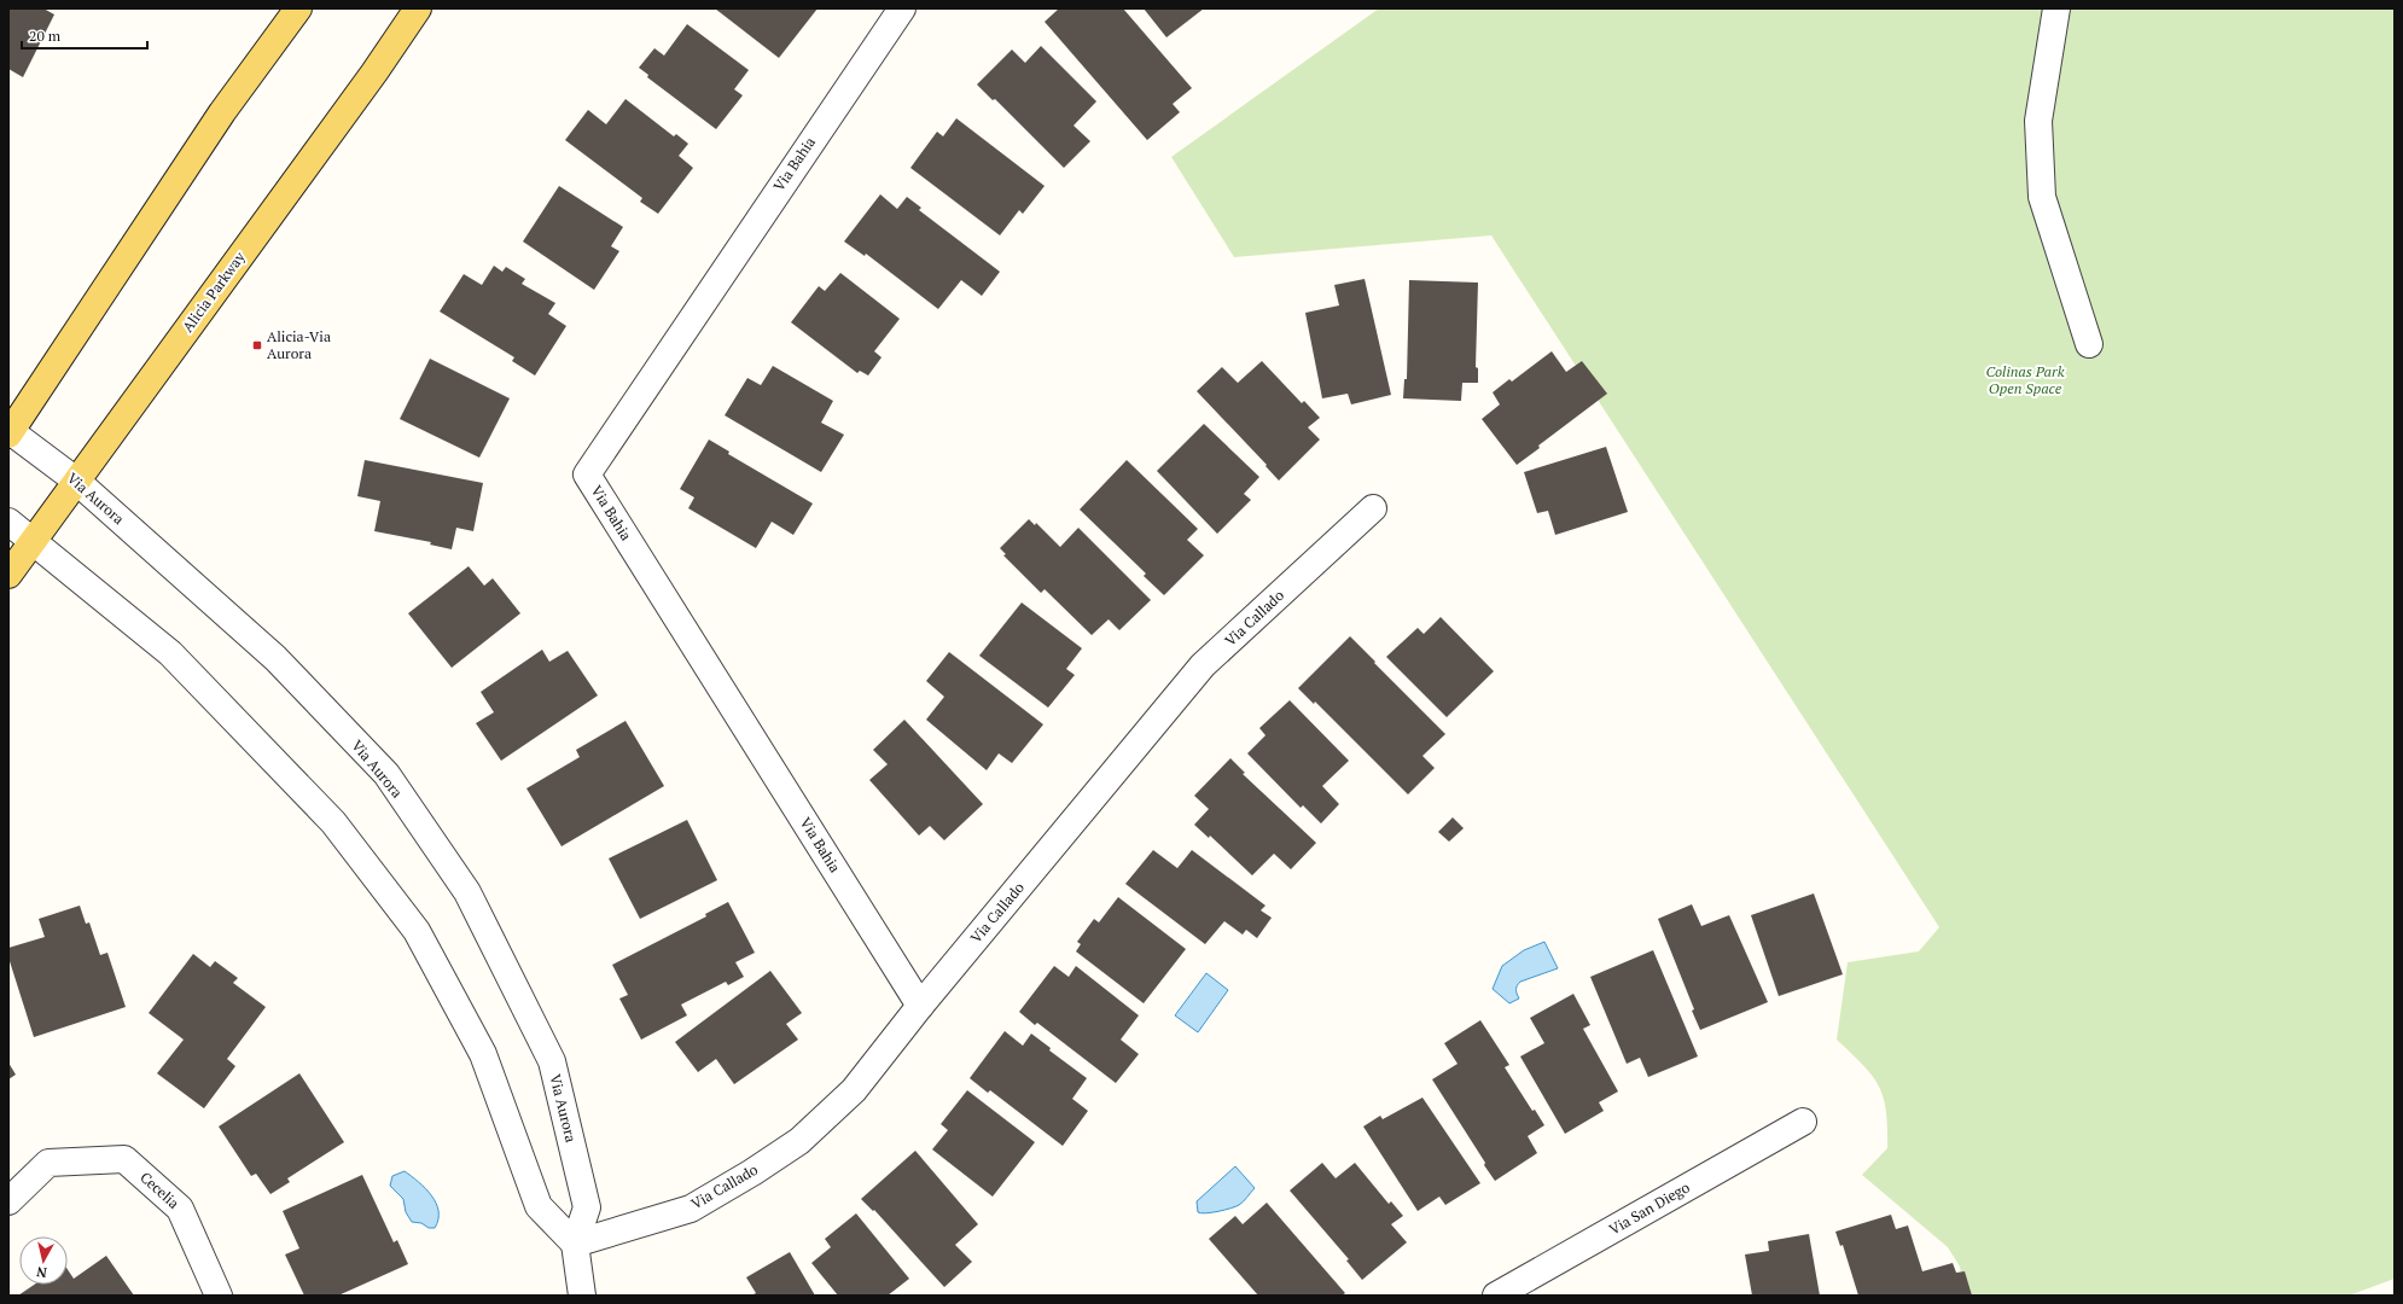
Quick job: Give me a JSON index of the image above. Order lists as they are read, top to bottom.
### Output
{
  "streets": {
    "main road": ["Alicia Parkway"],
    "street": [
      "Via Bahia",
      "Via Aurora",
      "Via Callado",
      "Cecelia",
      "Via San Diego"
    ]
  },
  "crossings": [
    ["Via Bahia", "Via Callado"],
    ["Alicia Parkway", "Via Aurora"],
    ["Via Aurora", "Via Callado"]
  ],
  "parks": ["Colinas Park Open Space"],
  "places": {
    "transit": ["Alicia-Via Aurora"]
  },
  "scale_bar": "20 m",
  "north": "bottom"
}
